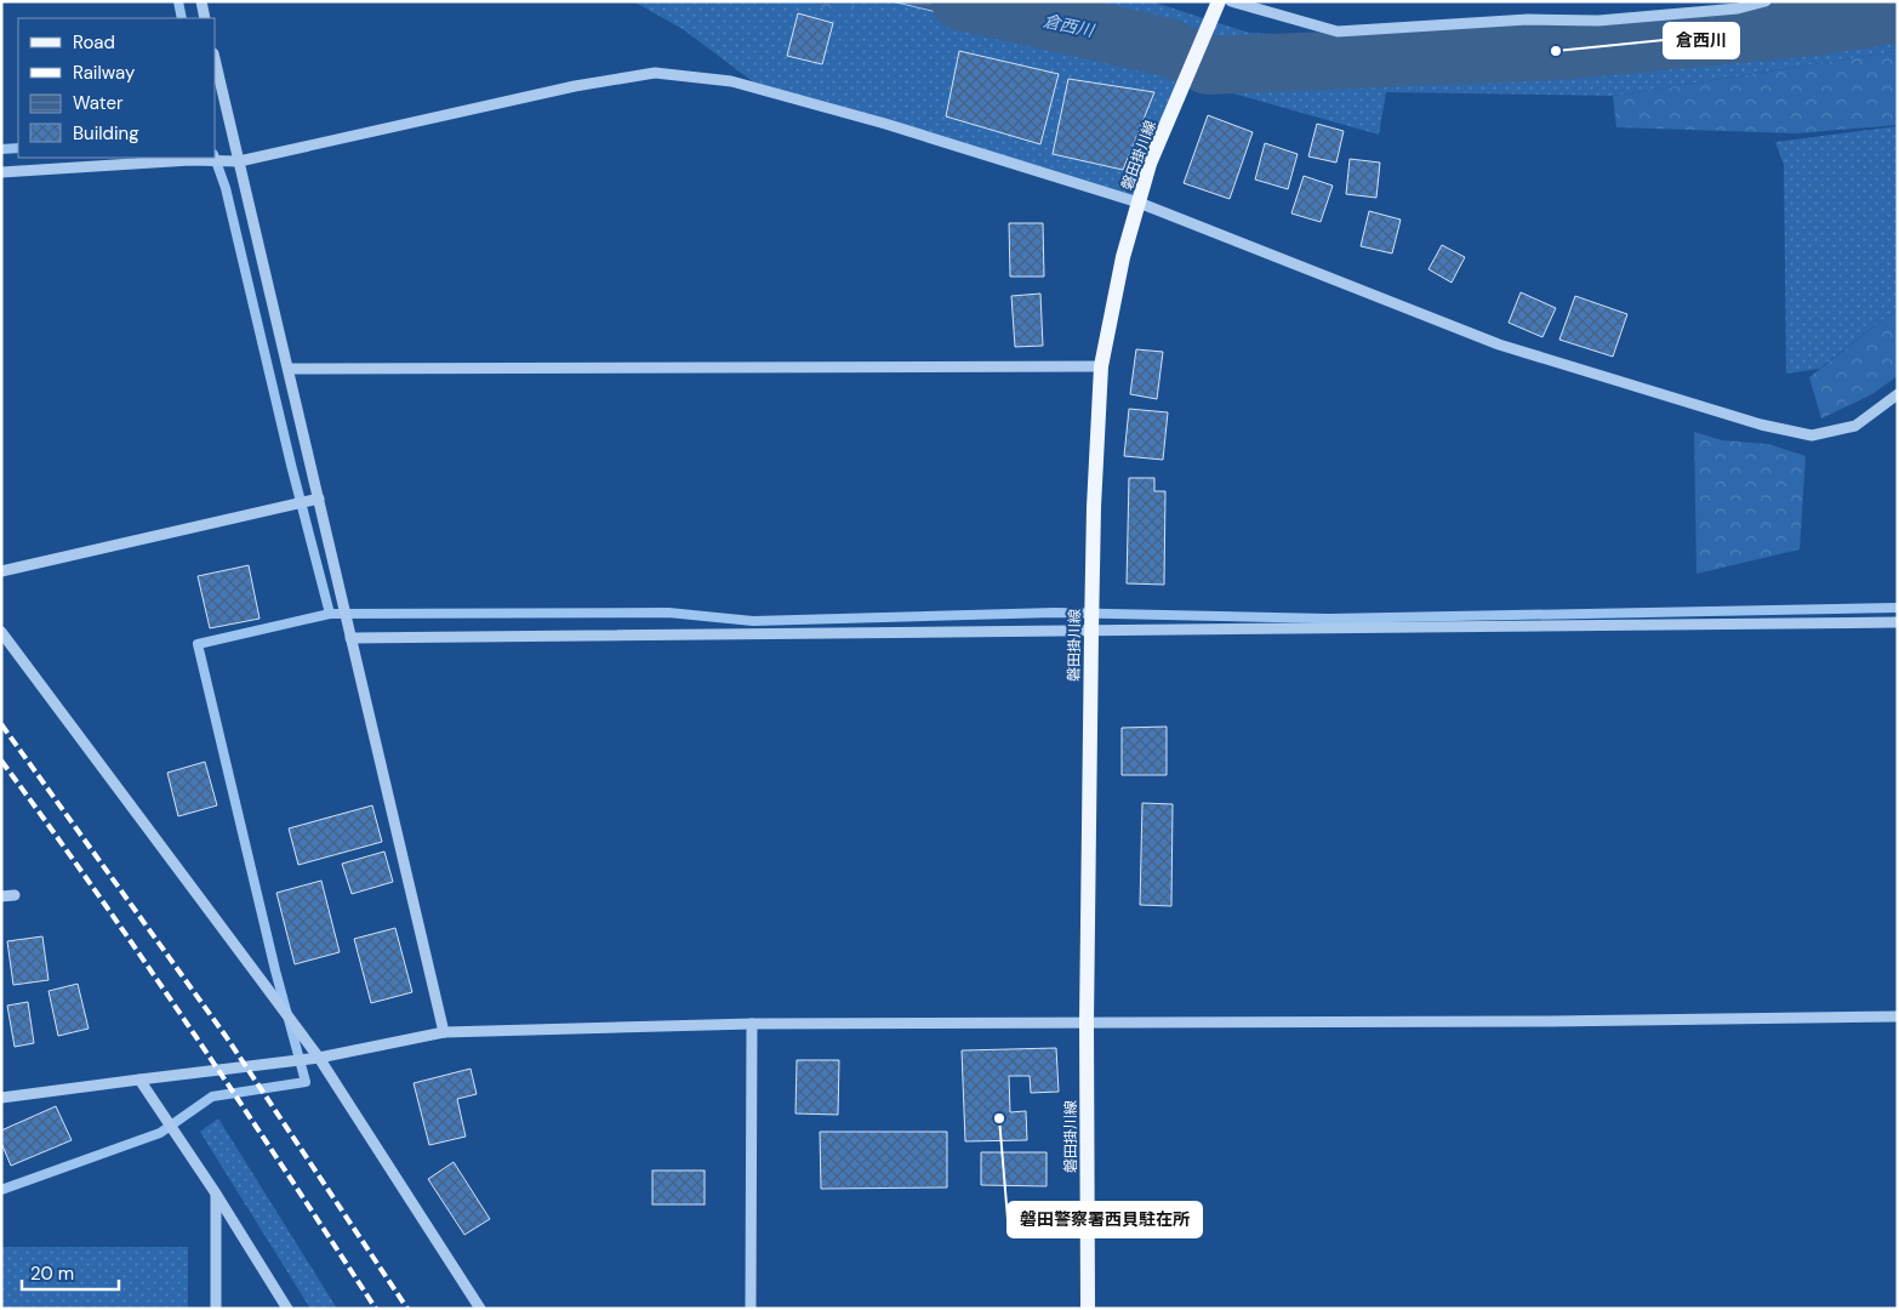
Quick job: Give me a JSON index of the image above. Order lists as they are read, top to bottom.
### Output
{
  "streets": {
    "main road": ["磐田掛川線"]
  },
  "water": ["倉西川"],
  "places": ["倉西川", "磐田警察署西貝駐在所"],
  "legend": [
    "Road",
    "Railway",
    "Water",
    "Building"
  ],
  "scale_bar": "20 m"
}
